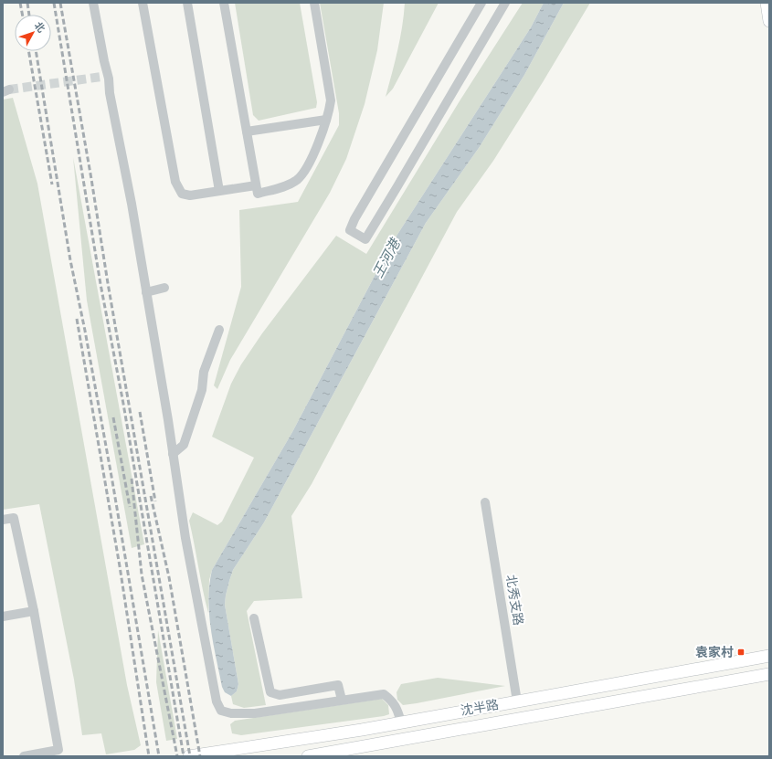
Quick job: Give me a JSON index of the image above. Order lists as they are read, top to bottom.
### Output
{
  "streets": {
    "main road": ["沈半路"],
    "street": ["北秀支路"]
  },
  "crossings": [
    ["北秀支路", "沈半路"]
  ],
  "water": ["王河港"],
  "places": {
    "transit": ["袁家村"]
  },
  "north": "top right"
}
